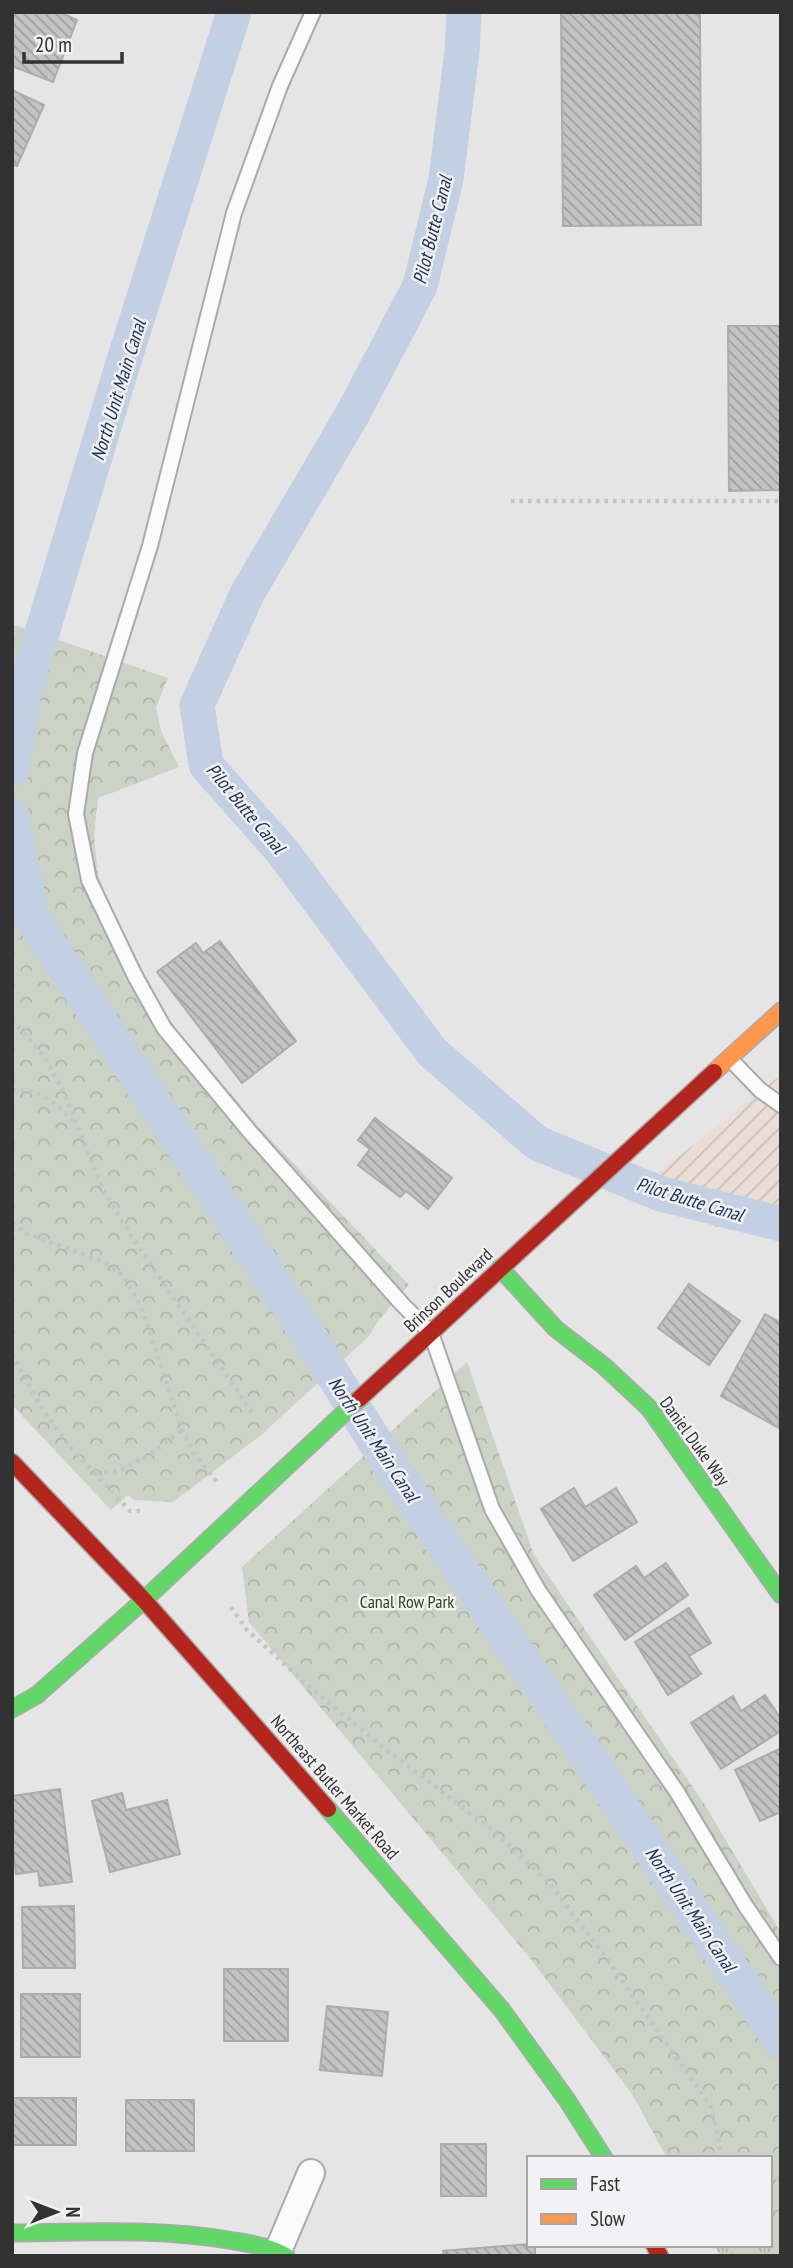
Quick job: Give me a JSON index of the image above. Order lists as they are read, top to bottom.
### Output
{
  "streets": {
    "street": ["Brinson Boulevard", "Daniel Duke Way", "Northeast Butler Market Road"]
  },
  "crossings": [
    ["Brinson Boulevard", "Daniel Duke Way"],
    ["Brinson Boulevard", "Northeast Butler Market Road"]
  ],
  "water": ["Pilot Butte Canal", "North Unit Main Canal"],
  "parks": ["Canal Row Park"],
  "legend": ["Fast", "Slow"],
  "scale_bar": "20 m",
  "north": "right"
}
